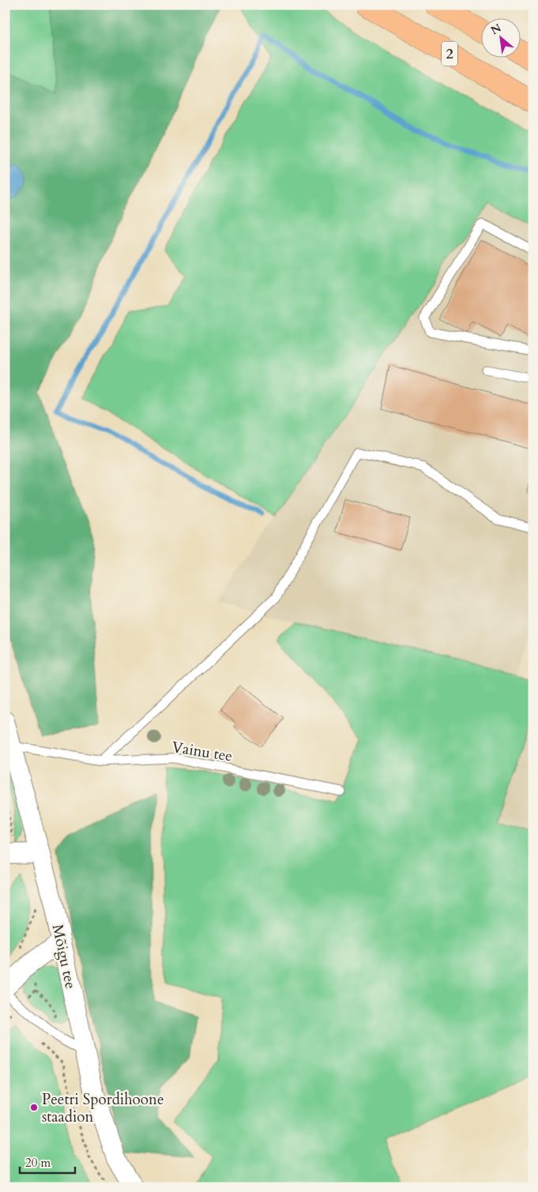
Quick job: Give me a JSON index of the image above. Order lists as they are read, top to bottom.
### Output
{
  "streets": {
    "highway": ["2"],
    "street": ["Mõigu tee"],
    "lane": ["Vainu tee"]
  },
  "crossings": [
    ["Vainu tee", "Mõigu tee"]
  ],
  "places": ["Peetri Spordihoone staadion"],
  "scale_bar": "20 m",
  "north": "top left"
}
